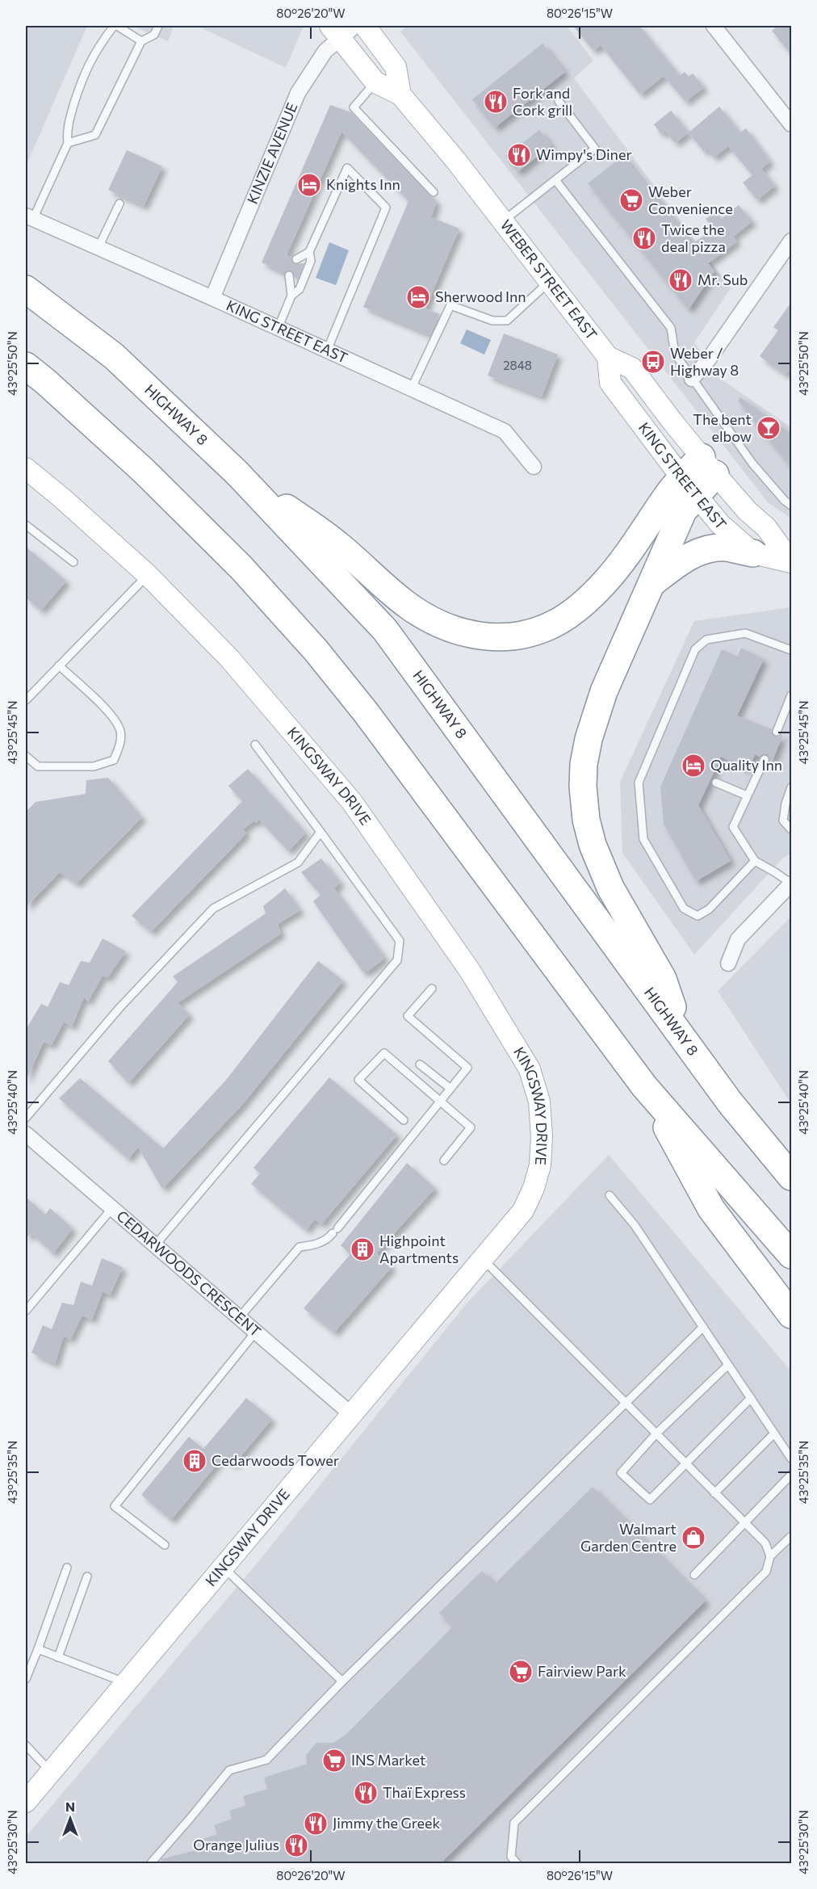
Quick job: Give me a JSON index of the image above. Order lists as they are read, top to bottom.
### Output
{
  "streets": {
    "highway": ["HIGHWAY 8"],
    "street": [
      "KINZIE AVENUE",
      "WEBER STREET EAST",
      "KING STREET EAST",
      "KINGSWAY DRIVE",
      "CEDARWOODS CRESCENT"
    ]
  },
  "crossings": [
    ["KINZIE AVENUE", "WEBER STREET EAST"],
    ["KINZIE AVENUE", "KING STREET EAST"],
    ["WEBER STREET EAST", "KING STREET EAST"],
    ["KINGSWAY DRIVE", "CEDARWOODS CRESCENT"]
  ],
  "places": {
    "restaurant": [
      "Fork and Cork grill",
      "Wimpy's Diner",
      "Twice the deal pizza",
      "Mr. Sub",
      "Thaï Express",
      "Jimmy the Greek",
      "Orange Julius"
    ],
    "hotel": ["Knights Inn", "Sherwood Inn", "Quality Inn"],
    "supermarket": ["Weber Convenience", "Fairview Park", "INS Market"],
    "bus stop": ["Weber / Highway 8"],
    "bar": ["The bent elbow"],
    "building": ["Highpoint Apartments", "Cedarwoods Tower"],
    "shop": ["Walmart Garden Centre"]
  },
  "house_numbers": ["2848"],
  "north": "top",
  "coordinates": [
    "80°26'20\"W",
    "80°26'15\"W",
    "43°25'50\"N",
    "43°25'45\"N",
    "43°25'40\"N",
    "43°25'35\"N",
    "43°25'30\"N"
  ]
}
